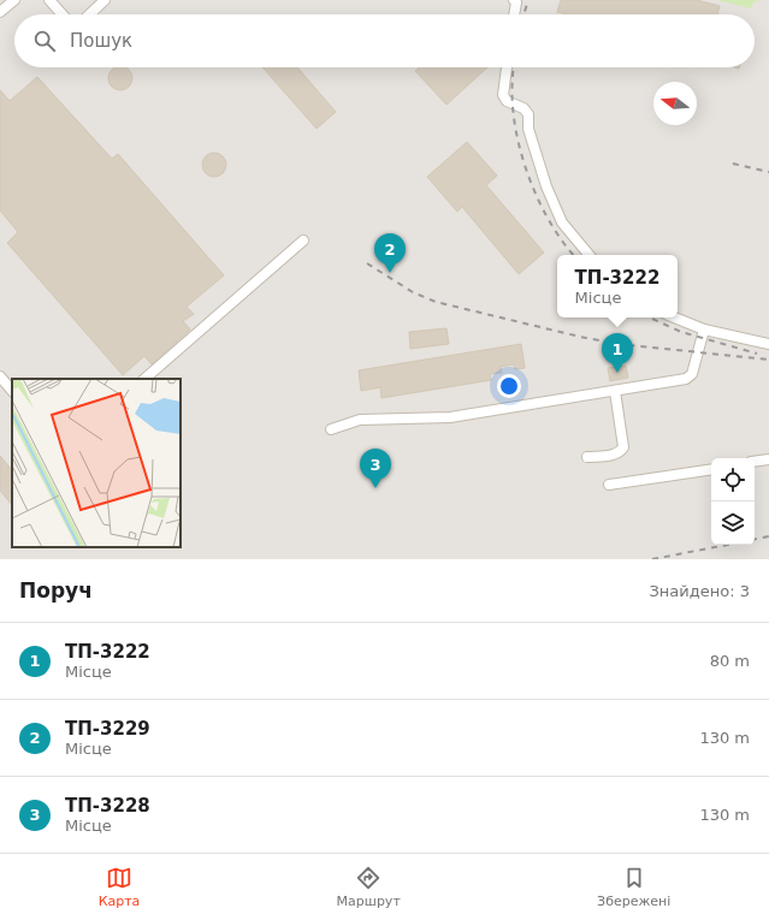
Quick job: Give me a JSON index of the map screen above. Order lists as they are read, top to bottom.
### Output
{
  "north": "left",
  "page": {
    "search": "Пошук",
    "pins": ["2", "1", "3"],
    "popup": ["ТП-3222", "Місце"],
    "heading": ["Поруч", "Знайдено: 3"],
    "list": [
      {
        "mark": "1",
        "name": "ТП-3222",
        "note": "Місце",
        "value": "80 m"
      },
      {
        "mark": "2",
        "name": "ТП-3229",
        "note": "Місце",
        "value": "130 m"
      },
      {
        "mark": "3",
        "name": "ТП-3228",
        "note": "Місце",
        "value": "130 m"
      }
    ],
    "nav": ["Карта", "Маршрут", "Збережені"]
  }
}
